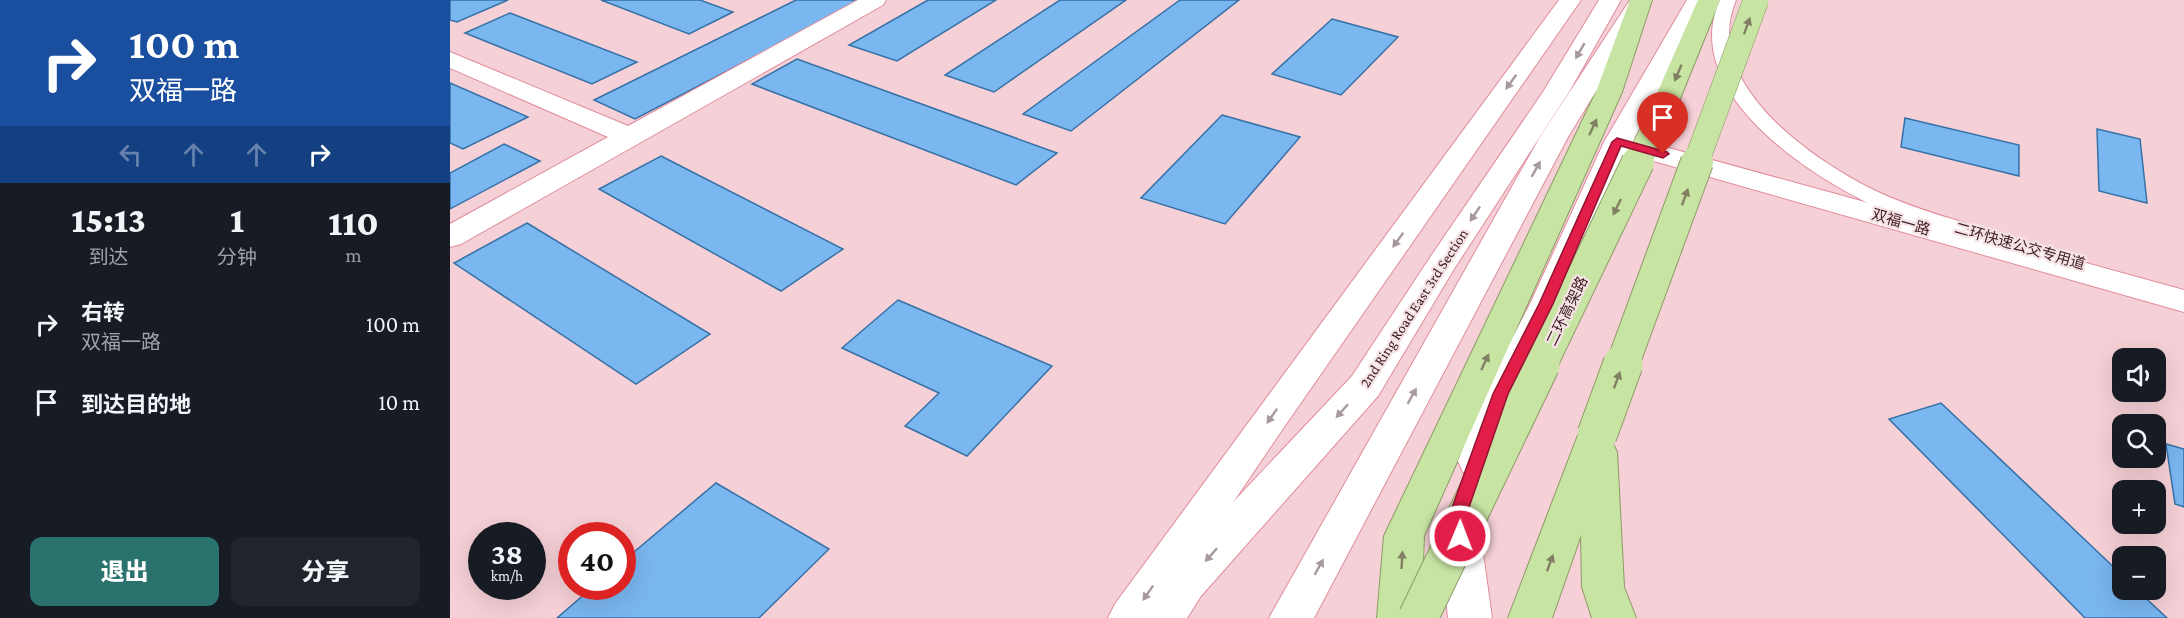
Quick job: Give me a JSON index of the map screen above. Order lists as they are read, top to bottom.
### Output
{
  "streets": {
    "highway": ["二环高架路"],
    "street": ["双福一路", "2nd Ring Road East 3rd Section"],
    "lane": ["二环快速公交专用道"]
  },
  "page": {
    "turn": ["100 m", "双福一路"],
    "eta": [
      "15:13",
      "到达",
      "1",
      "分钟",
      "110",
      "m"
    ],
    "list": [
      {
        "name": "右转",
        "note": "双福一路",
        "value": "100 m"
      },
      {
        "name": "到达目的地",
        "value": "10 m"
      }
    ],
    "map_buttons": ["+", "−"],
    "speed": "38 km/h",
    "limit": "40",
    "buttons": ["退出", "分享"]
  }
}
